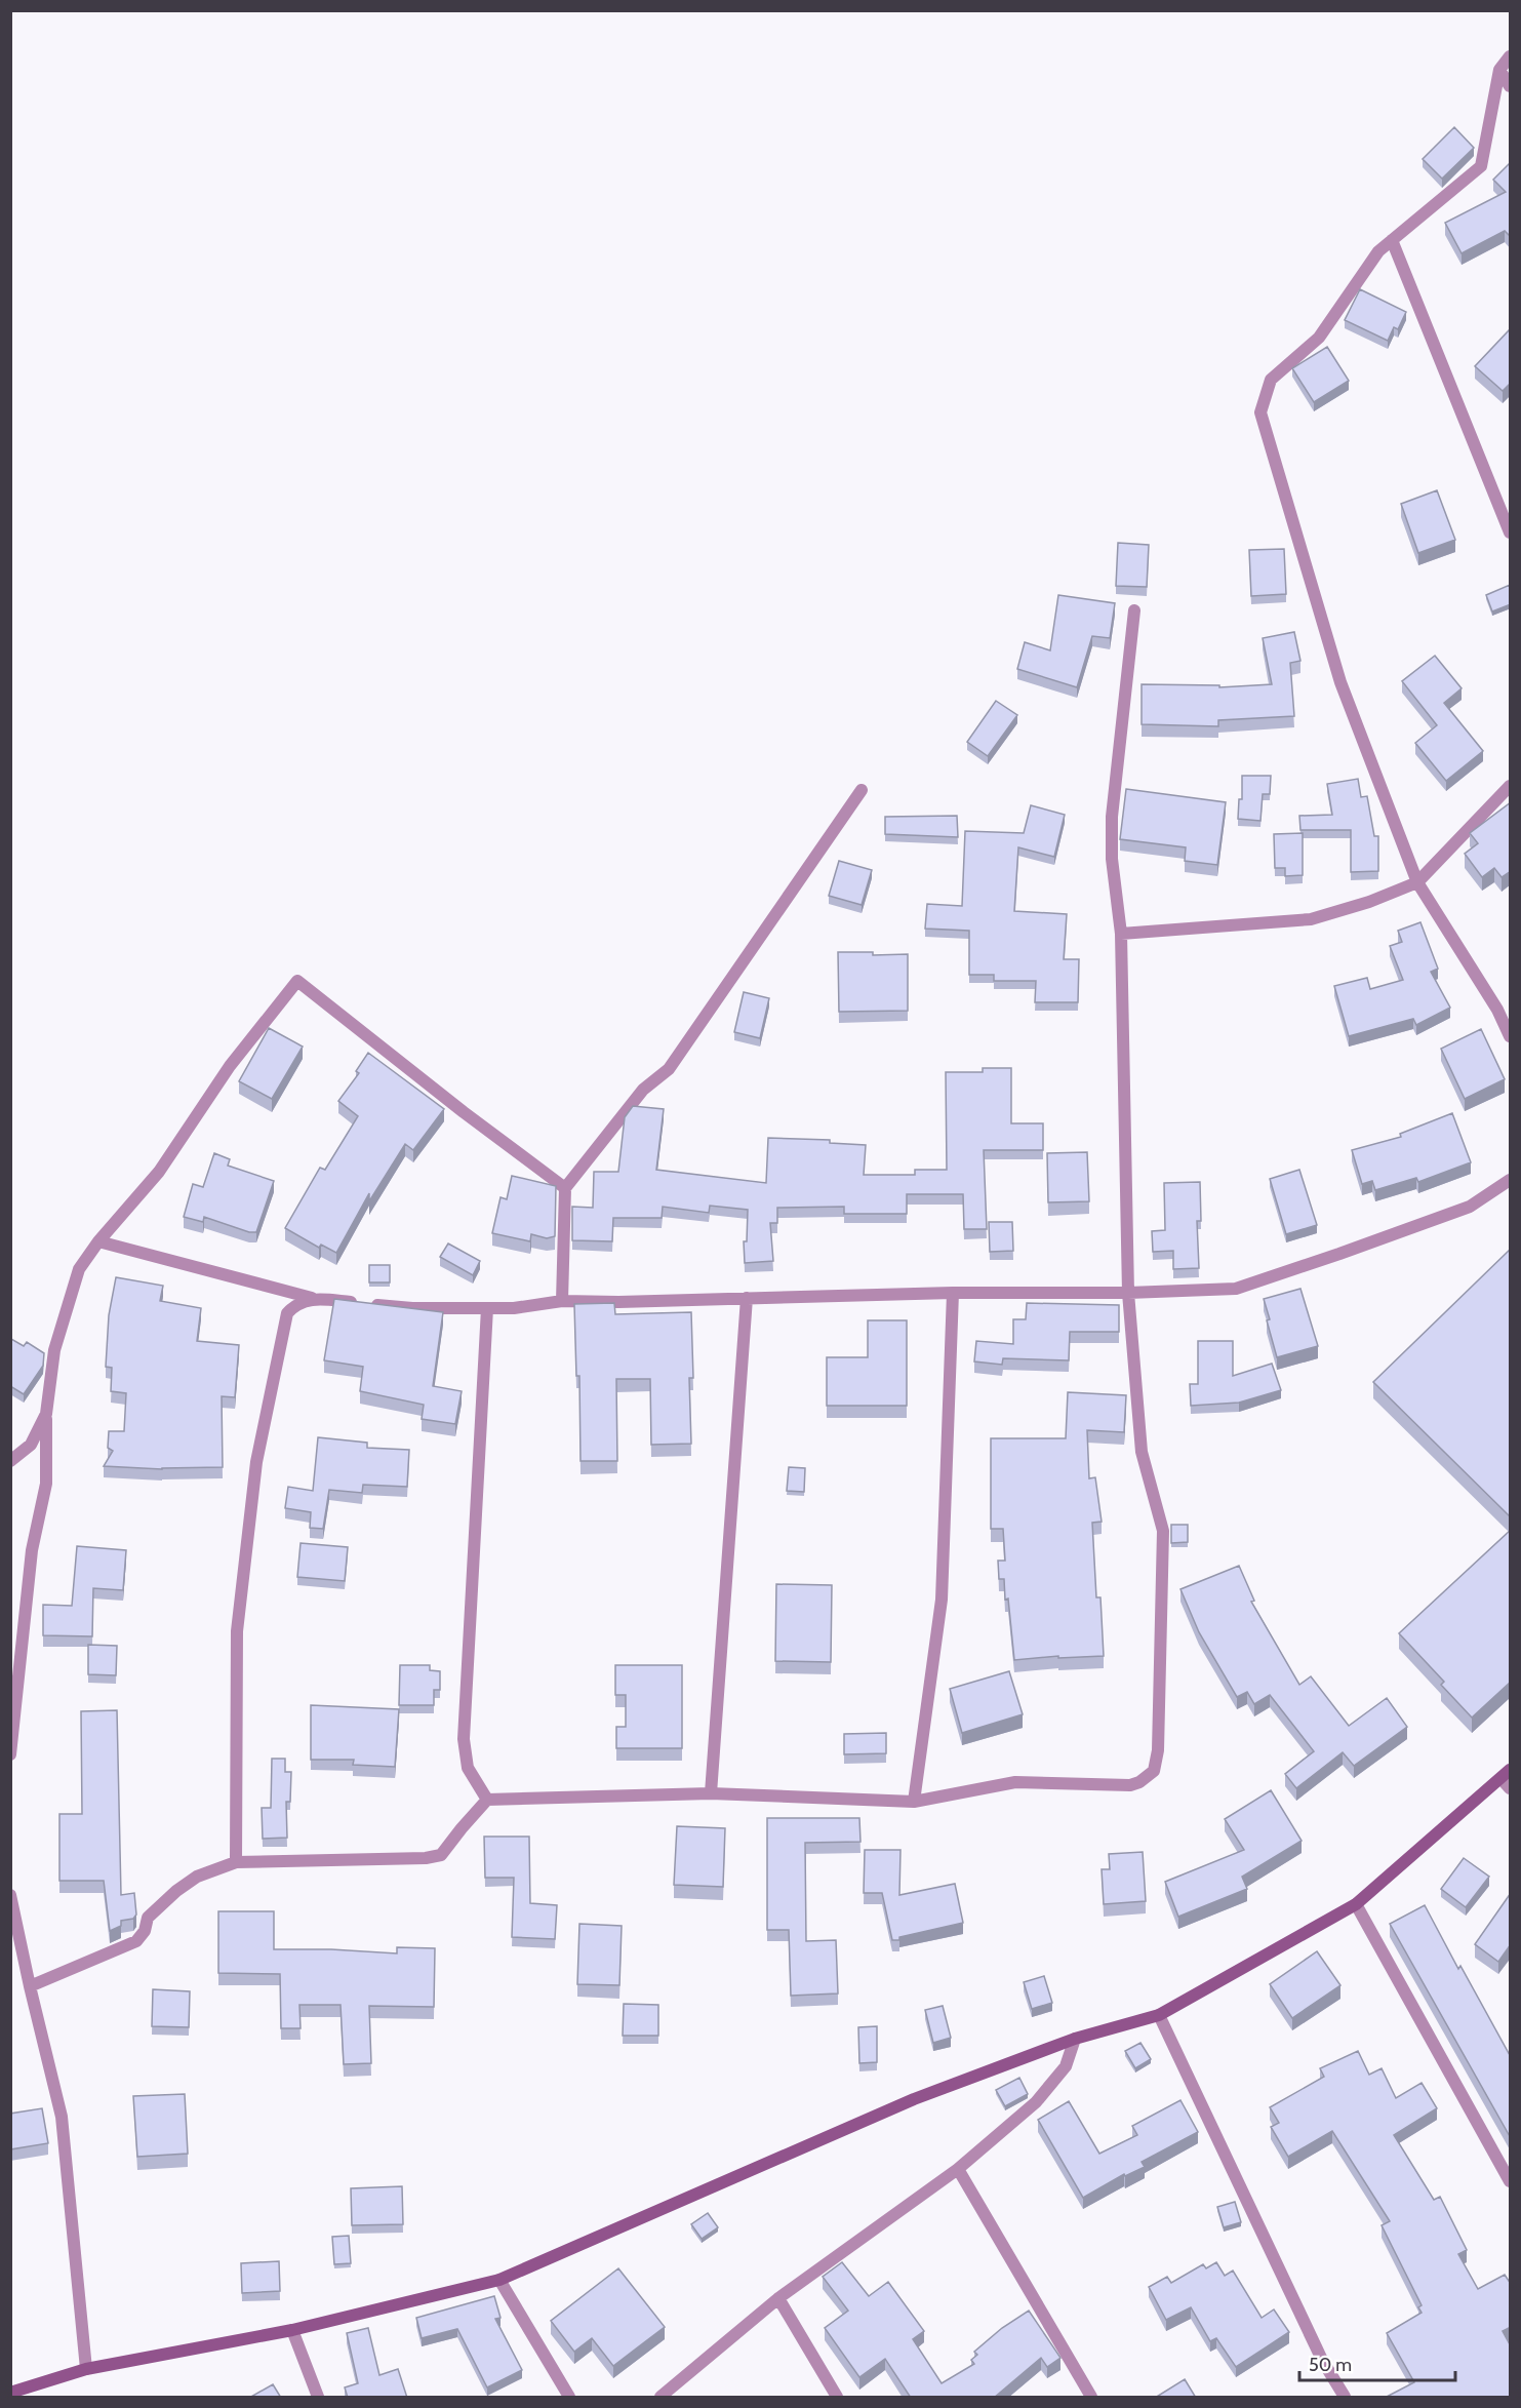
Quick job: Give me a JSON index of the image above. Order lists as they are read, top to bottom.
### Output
{
  "scale_bar": "50 m"
}
